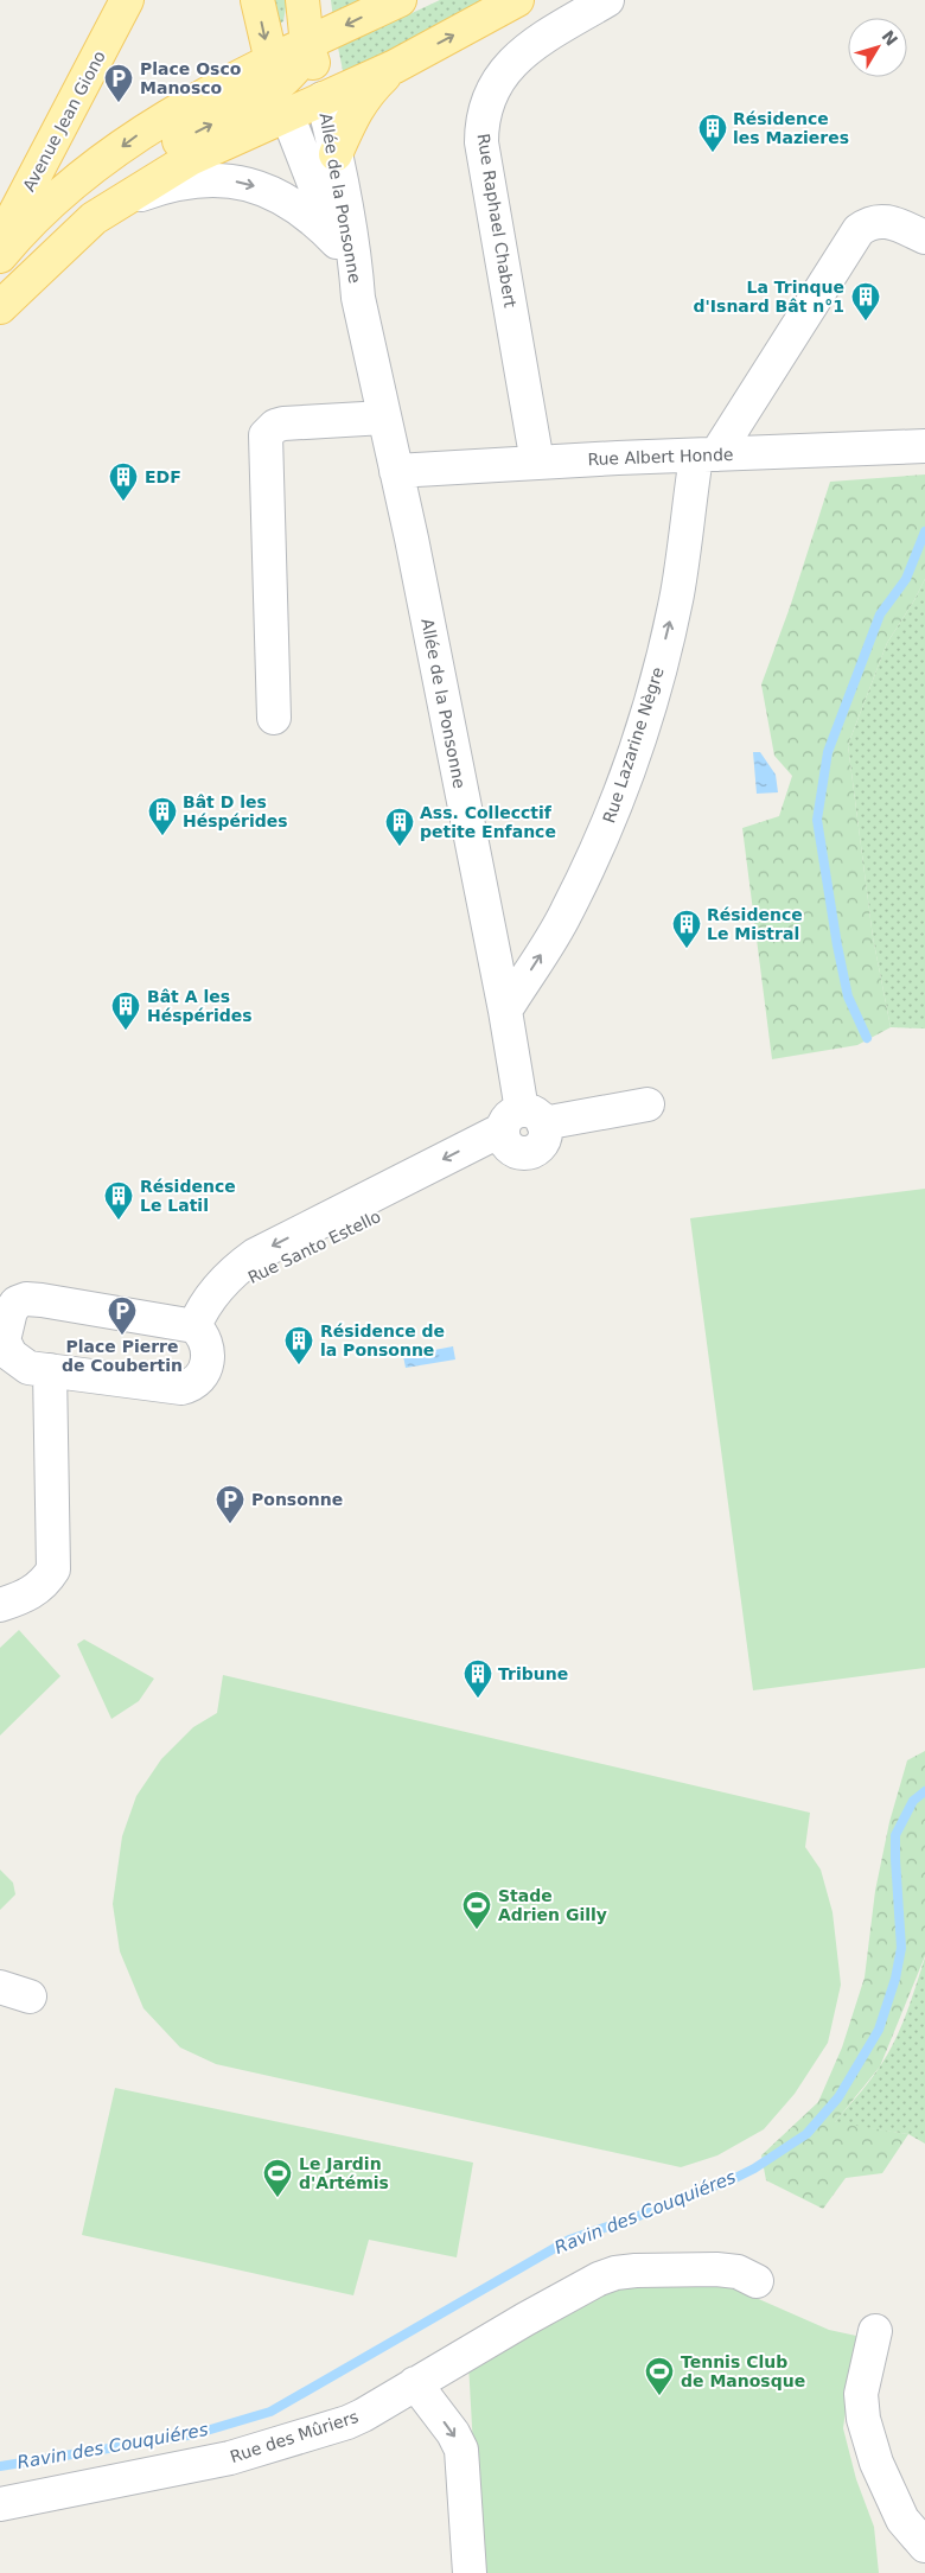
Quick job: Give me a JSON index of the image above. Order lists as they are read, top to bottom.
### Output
{
  "streets": {
    "main road": ["Avenue Jean Giono"],
    "street": [
      "Allée de la Ponsonne",
      "Rue Raphael Chabert",
      "Rue Albert Honde",
      "Rue Lazarine Nègre",
      "Rue Santo Estello",
      "Rue des Mûriers"
    ]
  },
  "crossings": [
    ["Allée de la Ponsonne", "Rue Albert Honde"],
    ["Allée de la Ponsonne", "Rue Lazarine Nègre"],
    ["Allée de la Ponsonne", "Rue Santo Estello"],
    ["Rue Raphael Chabert", "Rue Albert Honde"],
    ["Rue Albert Honde", "Rue Lazarine Nègre"]
  ],
  "one_way": ["Rue Lazarine Nègre"],
  "water": ["Ravin des Couquiéres"],
  "places": {
    "parking": ["Place Osco Manosco", "Place Pierre de Coubertin", "Ponsonne"],
    "building": [
      "Résidence les Mazieres",
      "La Trinque d'Isnard Bât n°1",
      "EDF",
      "Bât D les Héspérides",
      "Ass. Collecctif petite Enfance",
      "Résidence Le Mistral",
      "Bât A les Héspérides",
      "Résidence Le Latil",
      "Résidence de la Ponsonne",
      "Tribune"
    ],
    "sports": ["Stade Adrien Gilly", "Le Jardin d'Artémis", "Tennis Club de Manosque"]
  },
  "north": "top right"
}
